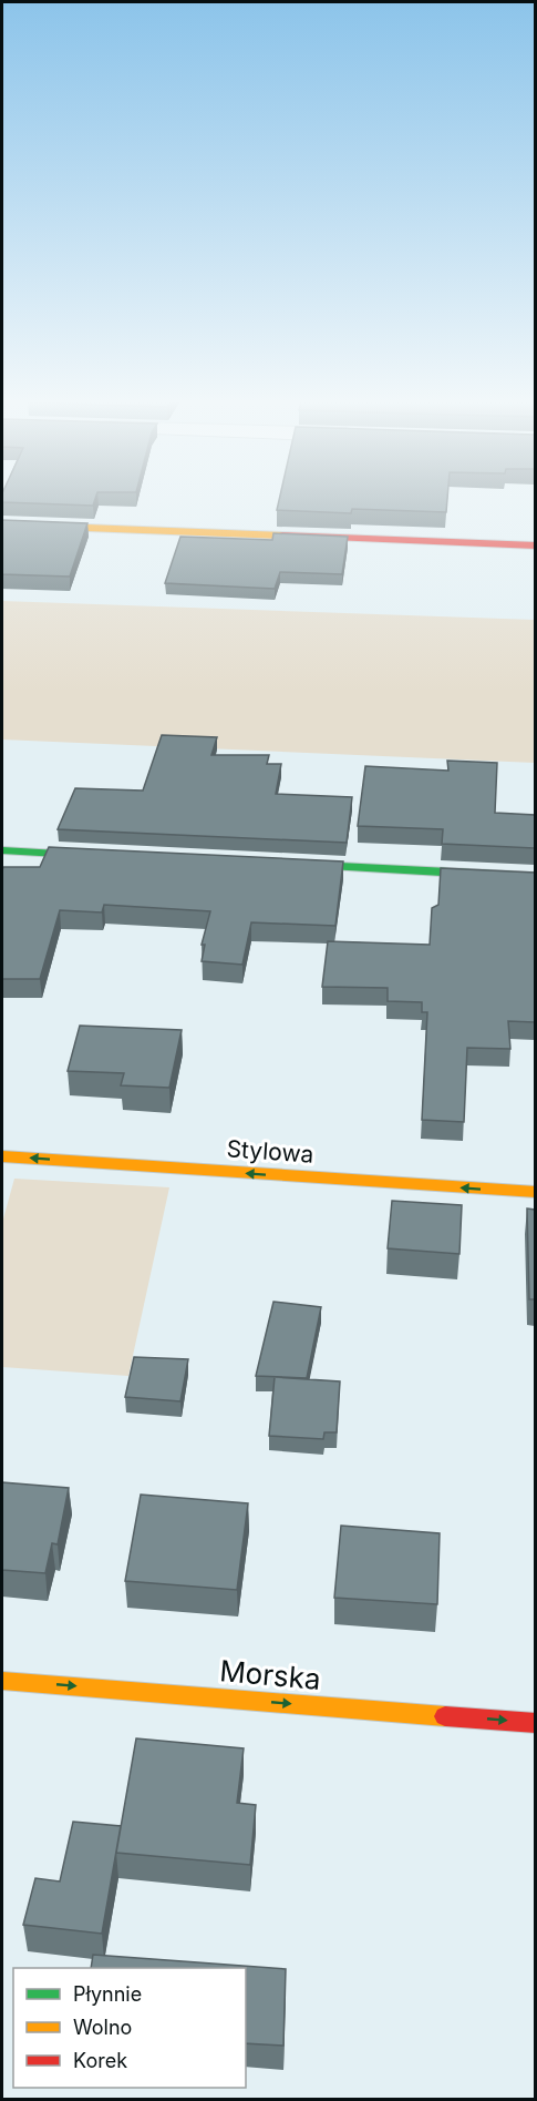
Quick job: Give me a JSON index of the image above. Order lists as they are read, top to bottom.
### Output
{
  "streets": {
    "street": ["Stylowa", "Morska"]
  },
  "one_way": ["Stylowa", "Morska"],
  "legend": ["Płynnie", "Wolno", "Korek"]
}
